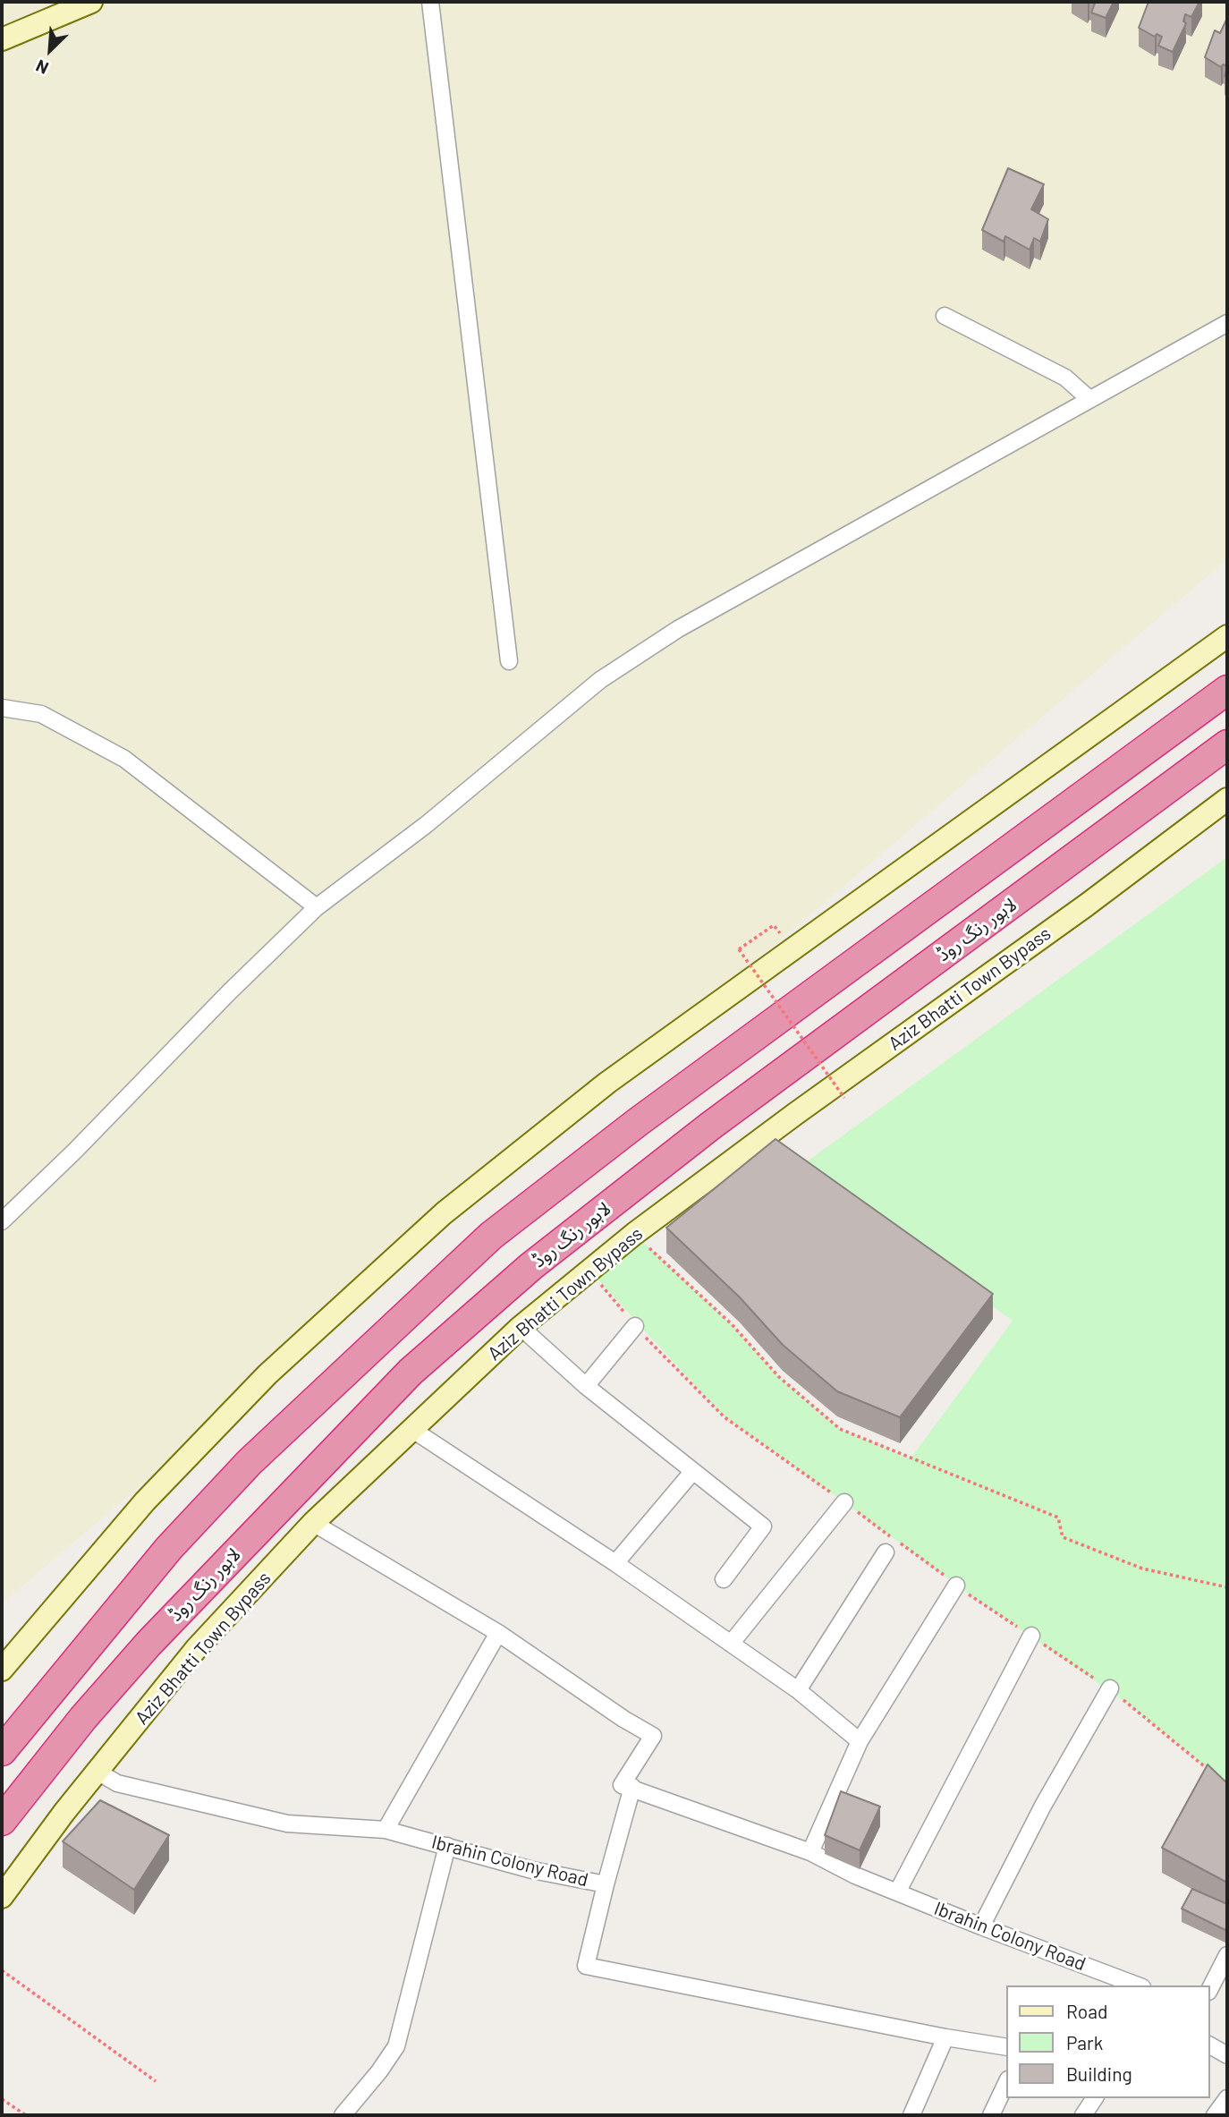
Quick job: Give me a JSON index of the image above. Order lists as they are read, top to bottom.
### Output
{
  "streets": {
    "highway": ["لاہور رنگ روڈ"],
    "street": ["Aziz Bhatti Town Bypass", "Ibrahin Colony Road"]
  },
  "crossings": [
    ["Aziz Bhatti Town Bypass", "Ibrahin Colony Road"]
  ],
  "legend": ["Road", "Park", "Building"],
  "north": "bottom left"
}
